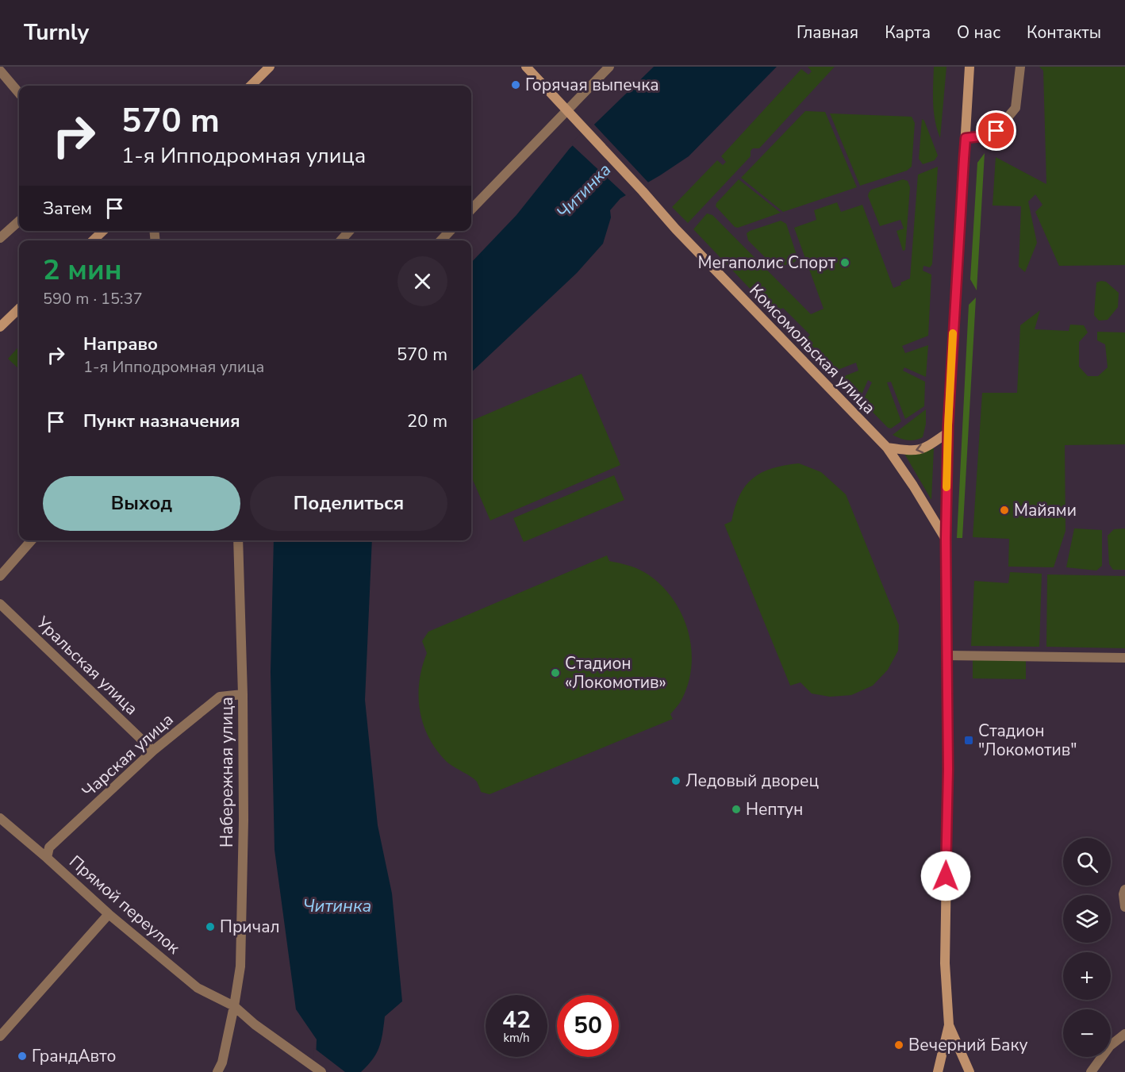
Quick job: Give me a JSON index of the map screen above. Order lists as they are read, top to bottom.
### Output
{
  "streets": {
    "main road": ["Комсомольская улица"],
    "street": [
      "Уральская улица",
      "Чарская улица",
      "Набережная улица",
      "Прямой переулок"
    ]
  },
  "crossings": [
    ["Уральская улица", "Чарская улица"],
    ["Чарская улица", "Набережная улица"],
    ["Чарская улица", "Прямой переулок"],
    ["Набережная улица", "Прямой переулок"]
  ],
  "water": ["Читинка"],
  "places": {
    "other": [
      "Горячая выпечка",
      "Мегаполис Спорт",
      "Майями",
      "Стадион «Локомотив»",
      "Ледовый дворец",
      "Нептун",
      "Причал",
      "Вечерний Баку",
      "ГрандАвто"
    ],
    "transit": ["Стадион \"Локомотив\""]
  },
  "page": {
    "header": "Turnly",
    "nav": [
      "Главная",
      "Карта",
      "О нас",
      "Контакты"
    ],
    "turn": ["570 m", "1-я Ипподромная улица"],
    "then": "Затем",
    "heading": ["2 мин", "590 m · 15:37"],
    "list": [
      {
        "name": "Направо",
        "note": "1-я Ипподромная улица",
        "value": "570 m"
      },
      {
        "name": "Пункт назначения",
        "value": "20 m"
      }
    ],
    "buttons": ["Выход", "Поделиться"],
    "map_buttons": ["+", "−"],
    "speed": "42 km/h",
    "limit": "50"
  }
}
